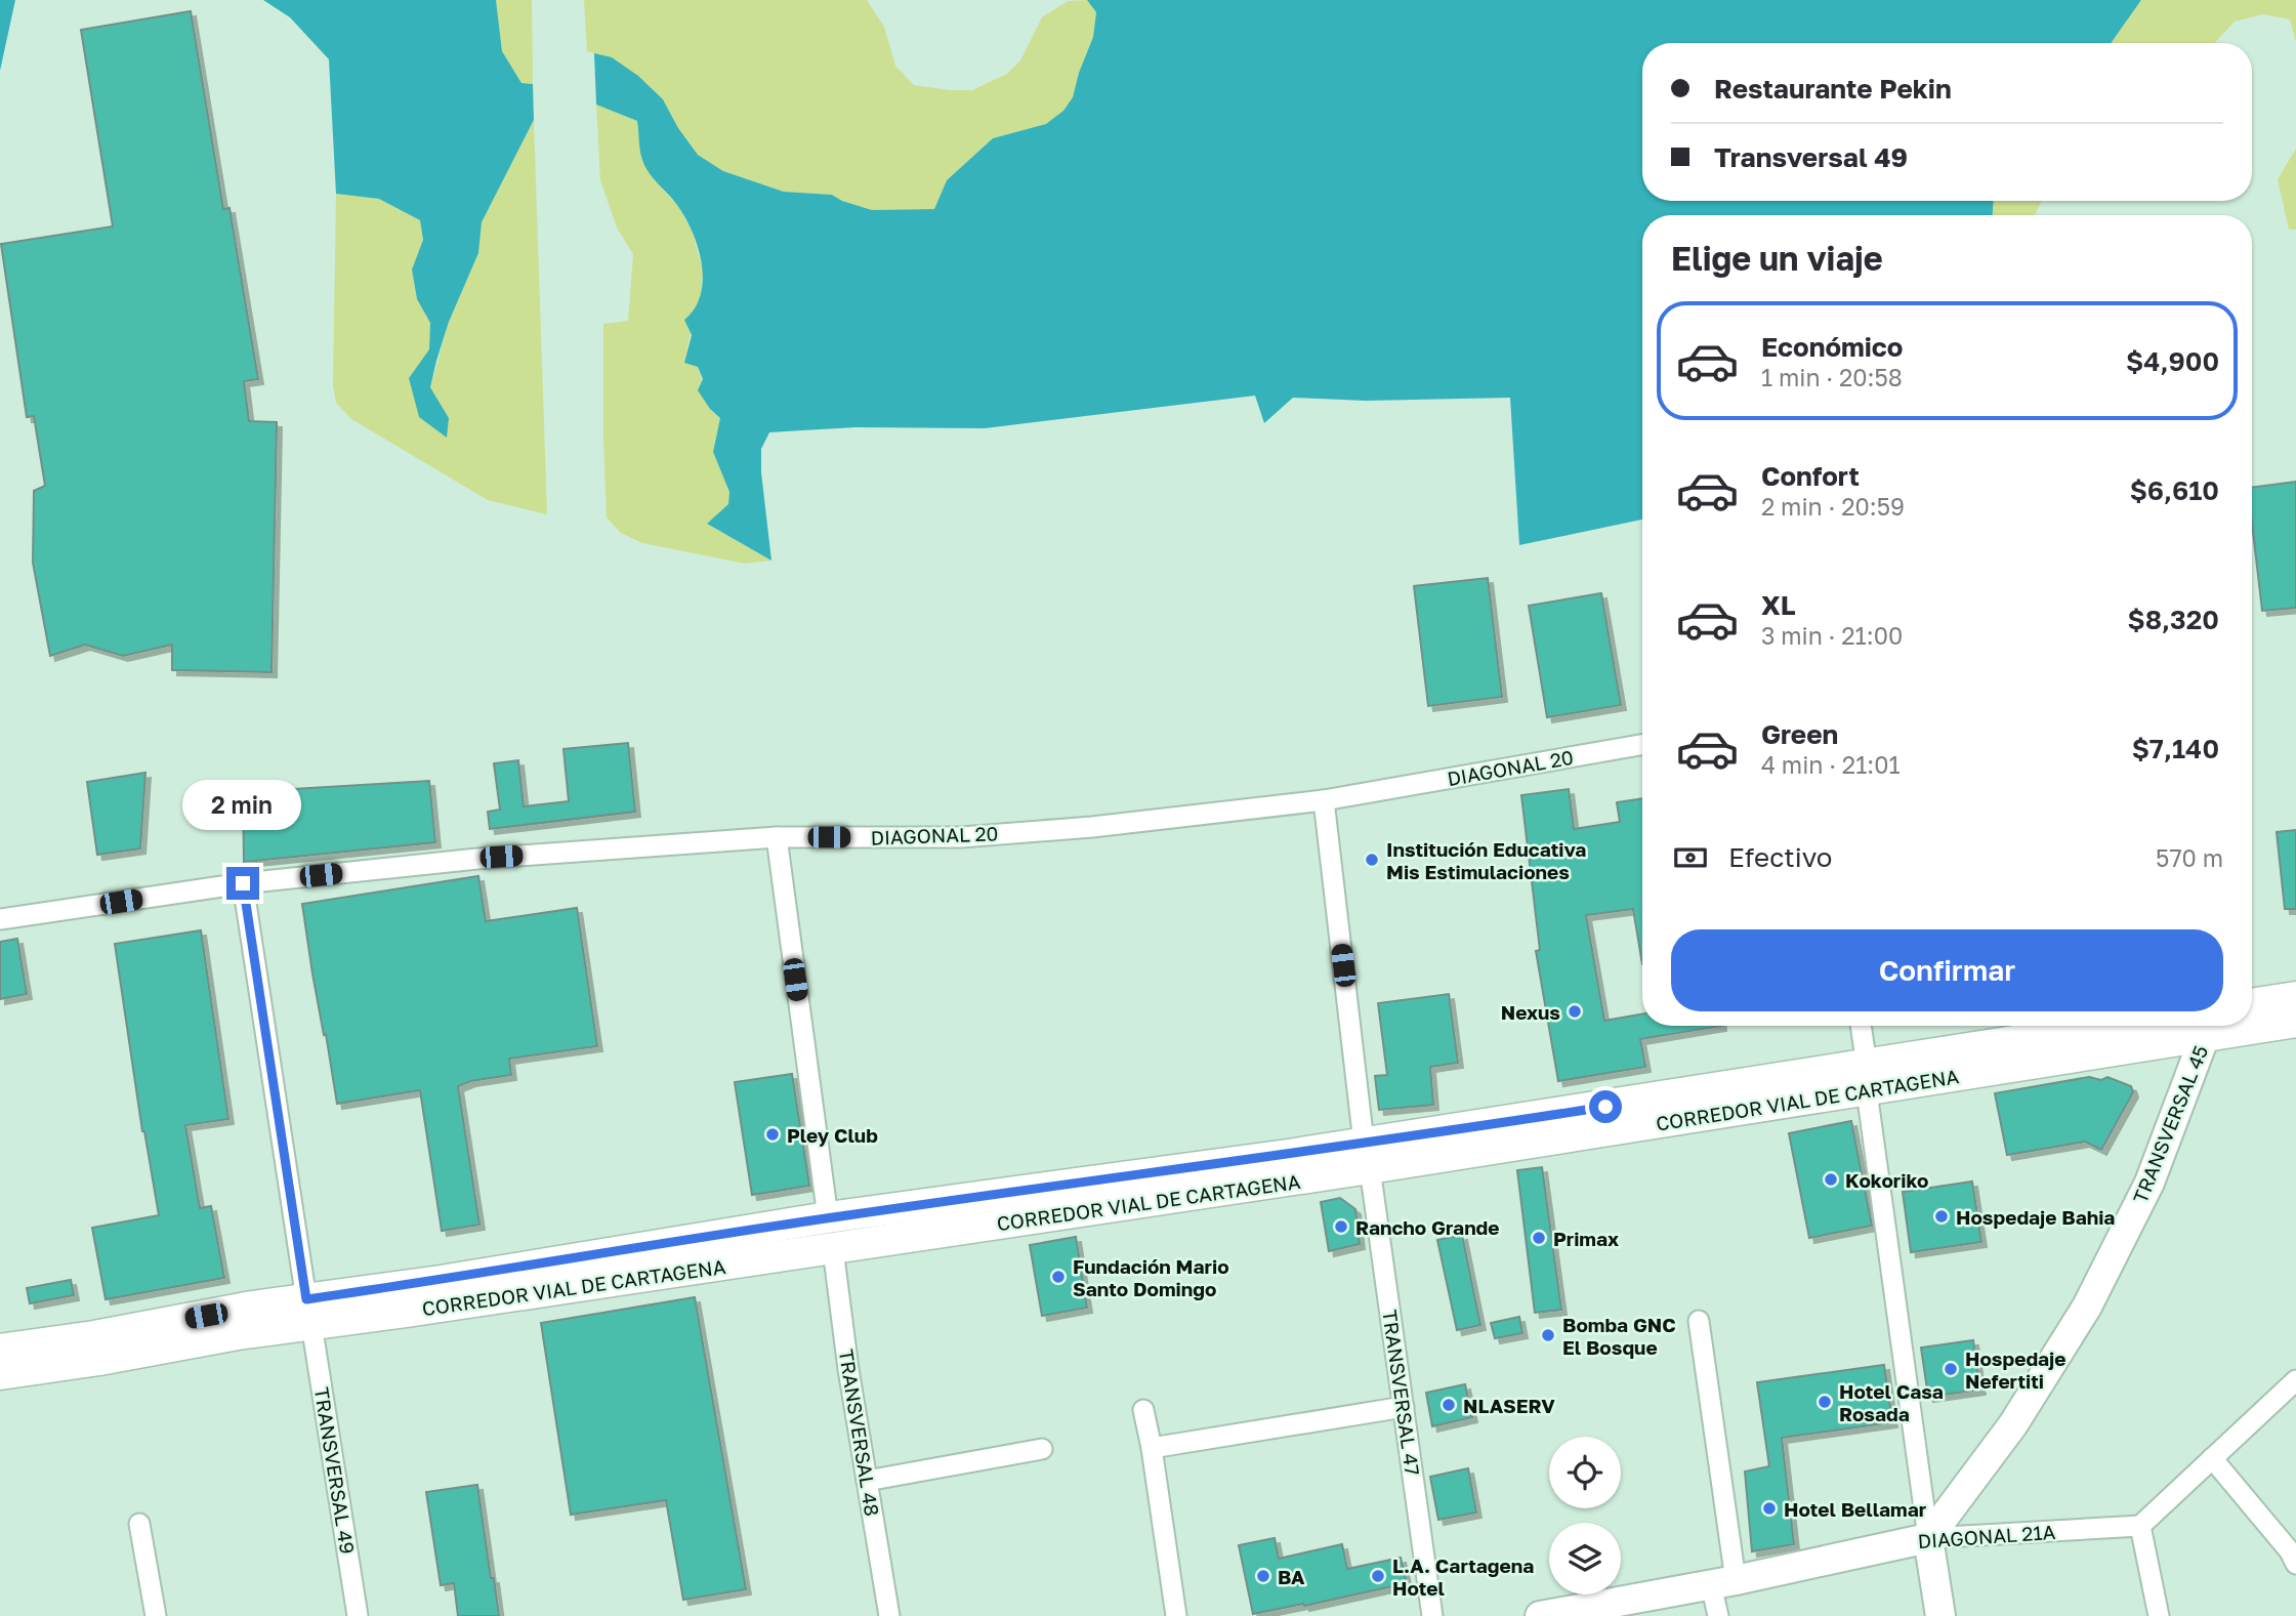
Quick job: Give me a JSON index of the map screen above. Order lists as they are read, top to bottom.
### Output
{
  "streets": {
    "main road": ["CORREDOR VIAL DE CARTAGENA"],
    "street": [
      "DIAGONAL 20",
      "TRANSVERSAL 45",
      "TRANSVERSAL 47",
      "TRANSVERSAL 48",
      "TRANSVERSAL 49",
      "DIAGONAL 21A"
    ]
  },
  "crossings": [
    ["DIAGONAL 20", "TRANSVERSAL 47"],
    ["DIAGONAL 20", "TRANSVERSAL 49"],
    ["CORREDOR VIAL DE CARTAGENA", "TRANSVERSAL 45"],
    ["CORREDOR VIAL DE CARTAGENA", "TRANSVERSAL 47"],
    ["CORREDOR VIAL DE CARTAGENA", "TRANSVERSAL 48"],
    ["CORREDOR VIAL DE CARTAGENA", "TRANSVERSAL 49"],
    ["TRANSVERSAL 45", "DIAGONAL 21A"]
  ],
  "places": [
    "Institución Educativa Mis Estimulaciones",
    "Nexus",
    "Pley Club",
    "Kokoriko",
    "Hospedaje Bahia",
    "Rancho Grande",
    "Primax",
    "Fundación Mario Santo Domingo",
    "Bomba GNC El Bosque",
    "Hospedaje Nefertiti",
    "Hotel Casa Rosada",
    "NLASERV",
    "Hotel Bellamar",
    "BA",
    "L.A. Cartagena Hotel"
  ],
  "page": {
    "banner": ["Restaurante Pekin", "Transversal 49"],
    "heading": "Elige un viaje",
    "list": [
      {
        "name": "Económico",
        "note": "1 min · 20:58",
        "value": "$4,900"
      },
      {
        "name": "Confort",
        "note": "2 min · 20:59",
        "value": "$6,610"
      },
      {
        "name": "XL",
        "note": "3 min · 21:00",
        "value": "$8,320"
      },
      {
        "name": "Green",
        "note": "4 min · 21:01",
        "value": "$7,140"
      }
    ],
    "bubble": "2 min",
    "pay": ["Efectivo", "570 m"],
    "buttons": "Confirmar"
  }
}
